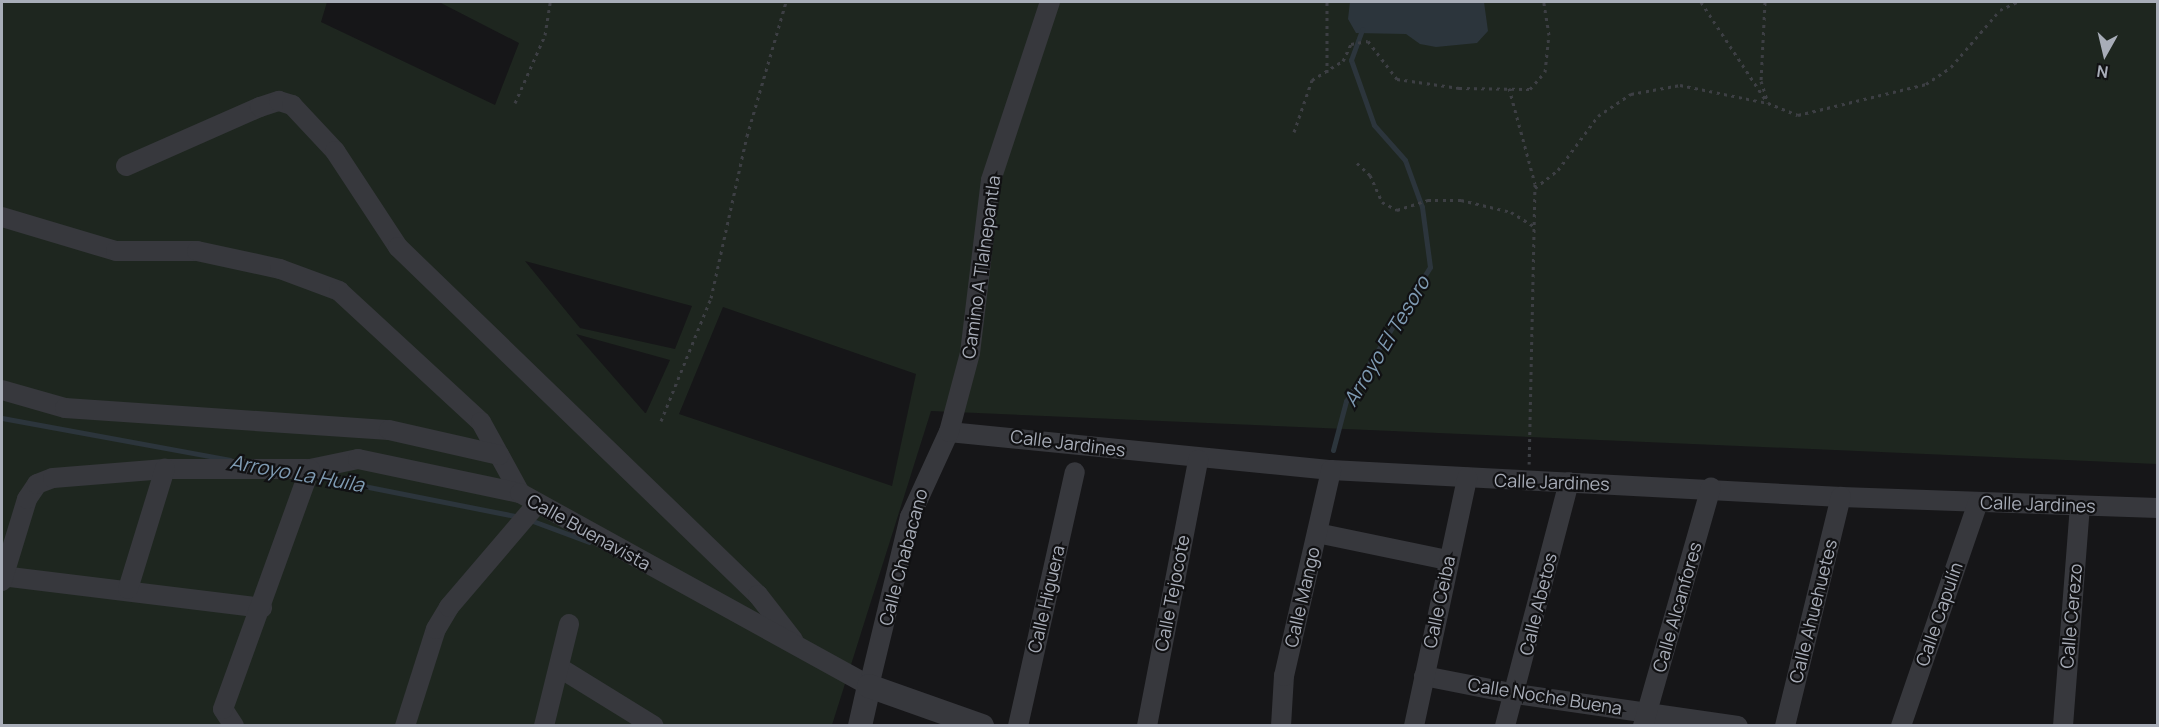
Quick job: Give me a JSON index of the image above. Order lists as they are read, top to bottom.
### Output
{
  "streets": {
    "street": [
      "Camino A Tlalnepantla",
      "Calle Jardines",
      "Calle Buenavista",
      "Calle Chabacano",
      "Calle Tejocote",
      "Calle Mango",
      "Calle Higuera",
      "Calle Ceiba",
      "Calle Abetos",
      "Calle Alcanfores",
      "Calle Ahuehuetes",
      "Calle Capulín",
      "Calle Cerezo",
      "Calle Noche Buena"
    ]
  },
  "crossings": [
    ["Camino A Tlalnepantla", "Calle Jardines"],
    ["Camino A Tlalnepantla", "Calle Chabacano"],
    ["Calle Jardines", "Calle Chabacano"],
    ["Calle Jardines", "Calle Tejocote"],
    ["Calle Jardines", "Calle Mango"],
    ["Calle Jardines", "Calle Ceiba"],
    ["Calle Jardines", "Calle Abetos"],
    ["Calle Jardines", "Calle Alcanfores"],
    ["Calle Jardines", "Calle Ahuehuetes"],
    ["Calle Jardines", "Calle Capulín"],
    ["Calle Jardines", "Calle Cerezo"],
    ["Calle Buenavista", "Calle Chabacano"],
    ["Calle Ceiba", "Calle Noche Buena"],
    ["Calle Abetos", "Calle Noche Buena"],
    ["Calle Alcanfores", "Calle Noche Buena"]
  ],
  "water": ["Arroyo El Tesoro", "Arroyo La Huila"],
  "north": "bottom"
}
